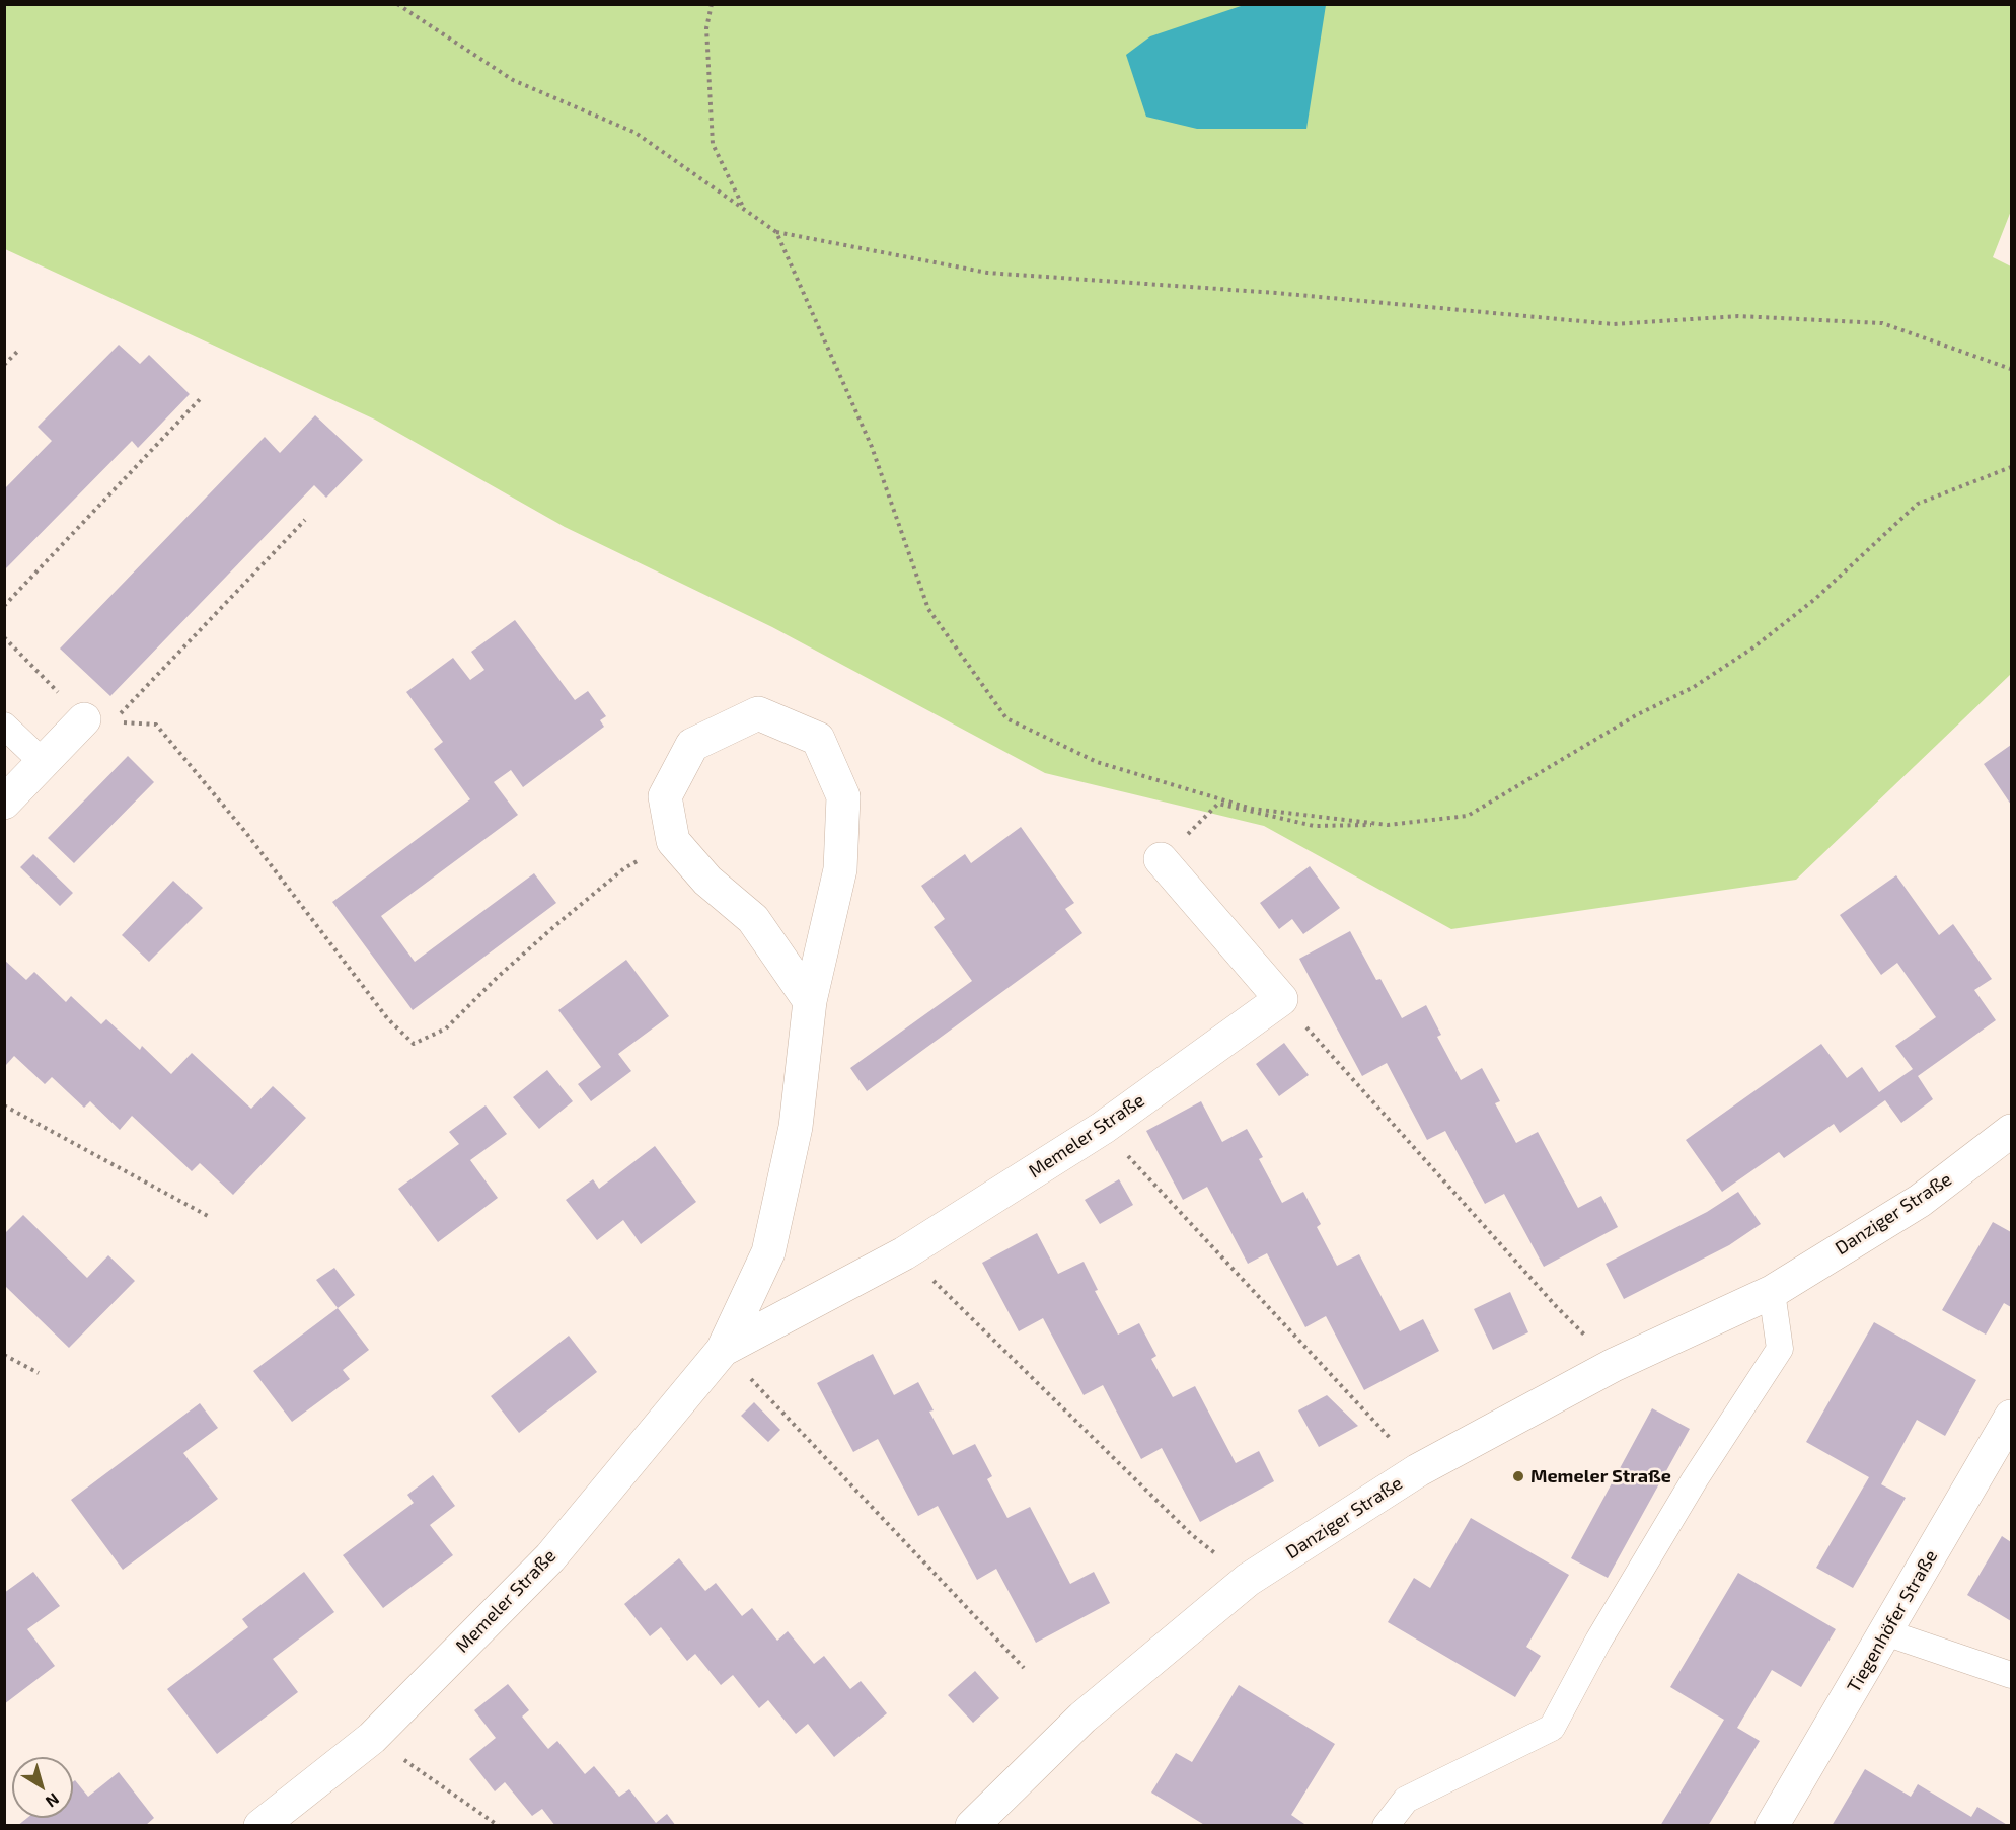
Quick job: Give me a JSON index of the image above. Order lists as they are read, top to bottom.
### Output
{
  "streets": {
    "street": ["Memeler Straße", "Danziger Straße", "Tiegenhöfer Straße"]
  },
  "places": ["Memeler Straße"],
  "north": "bottom right"
}
